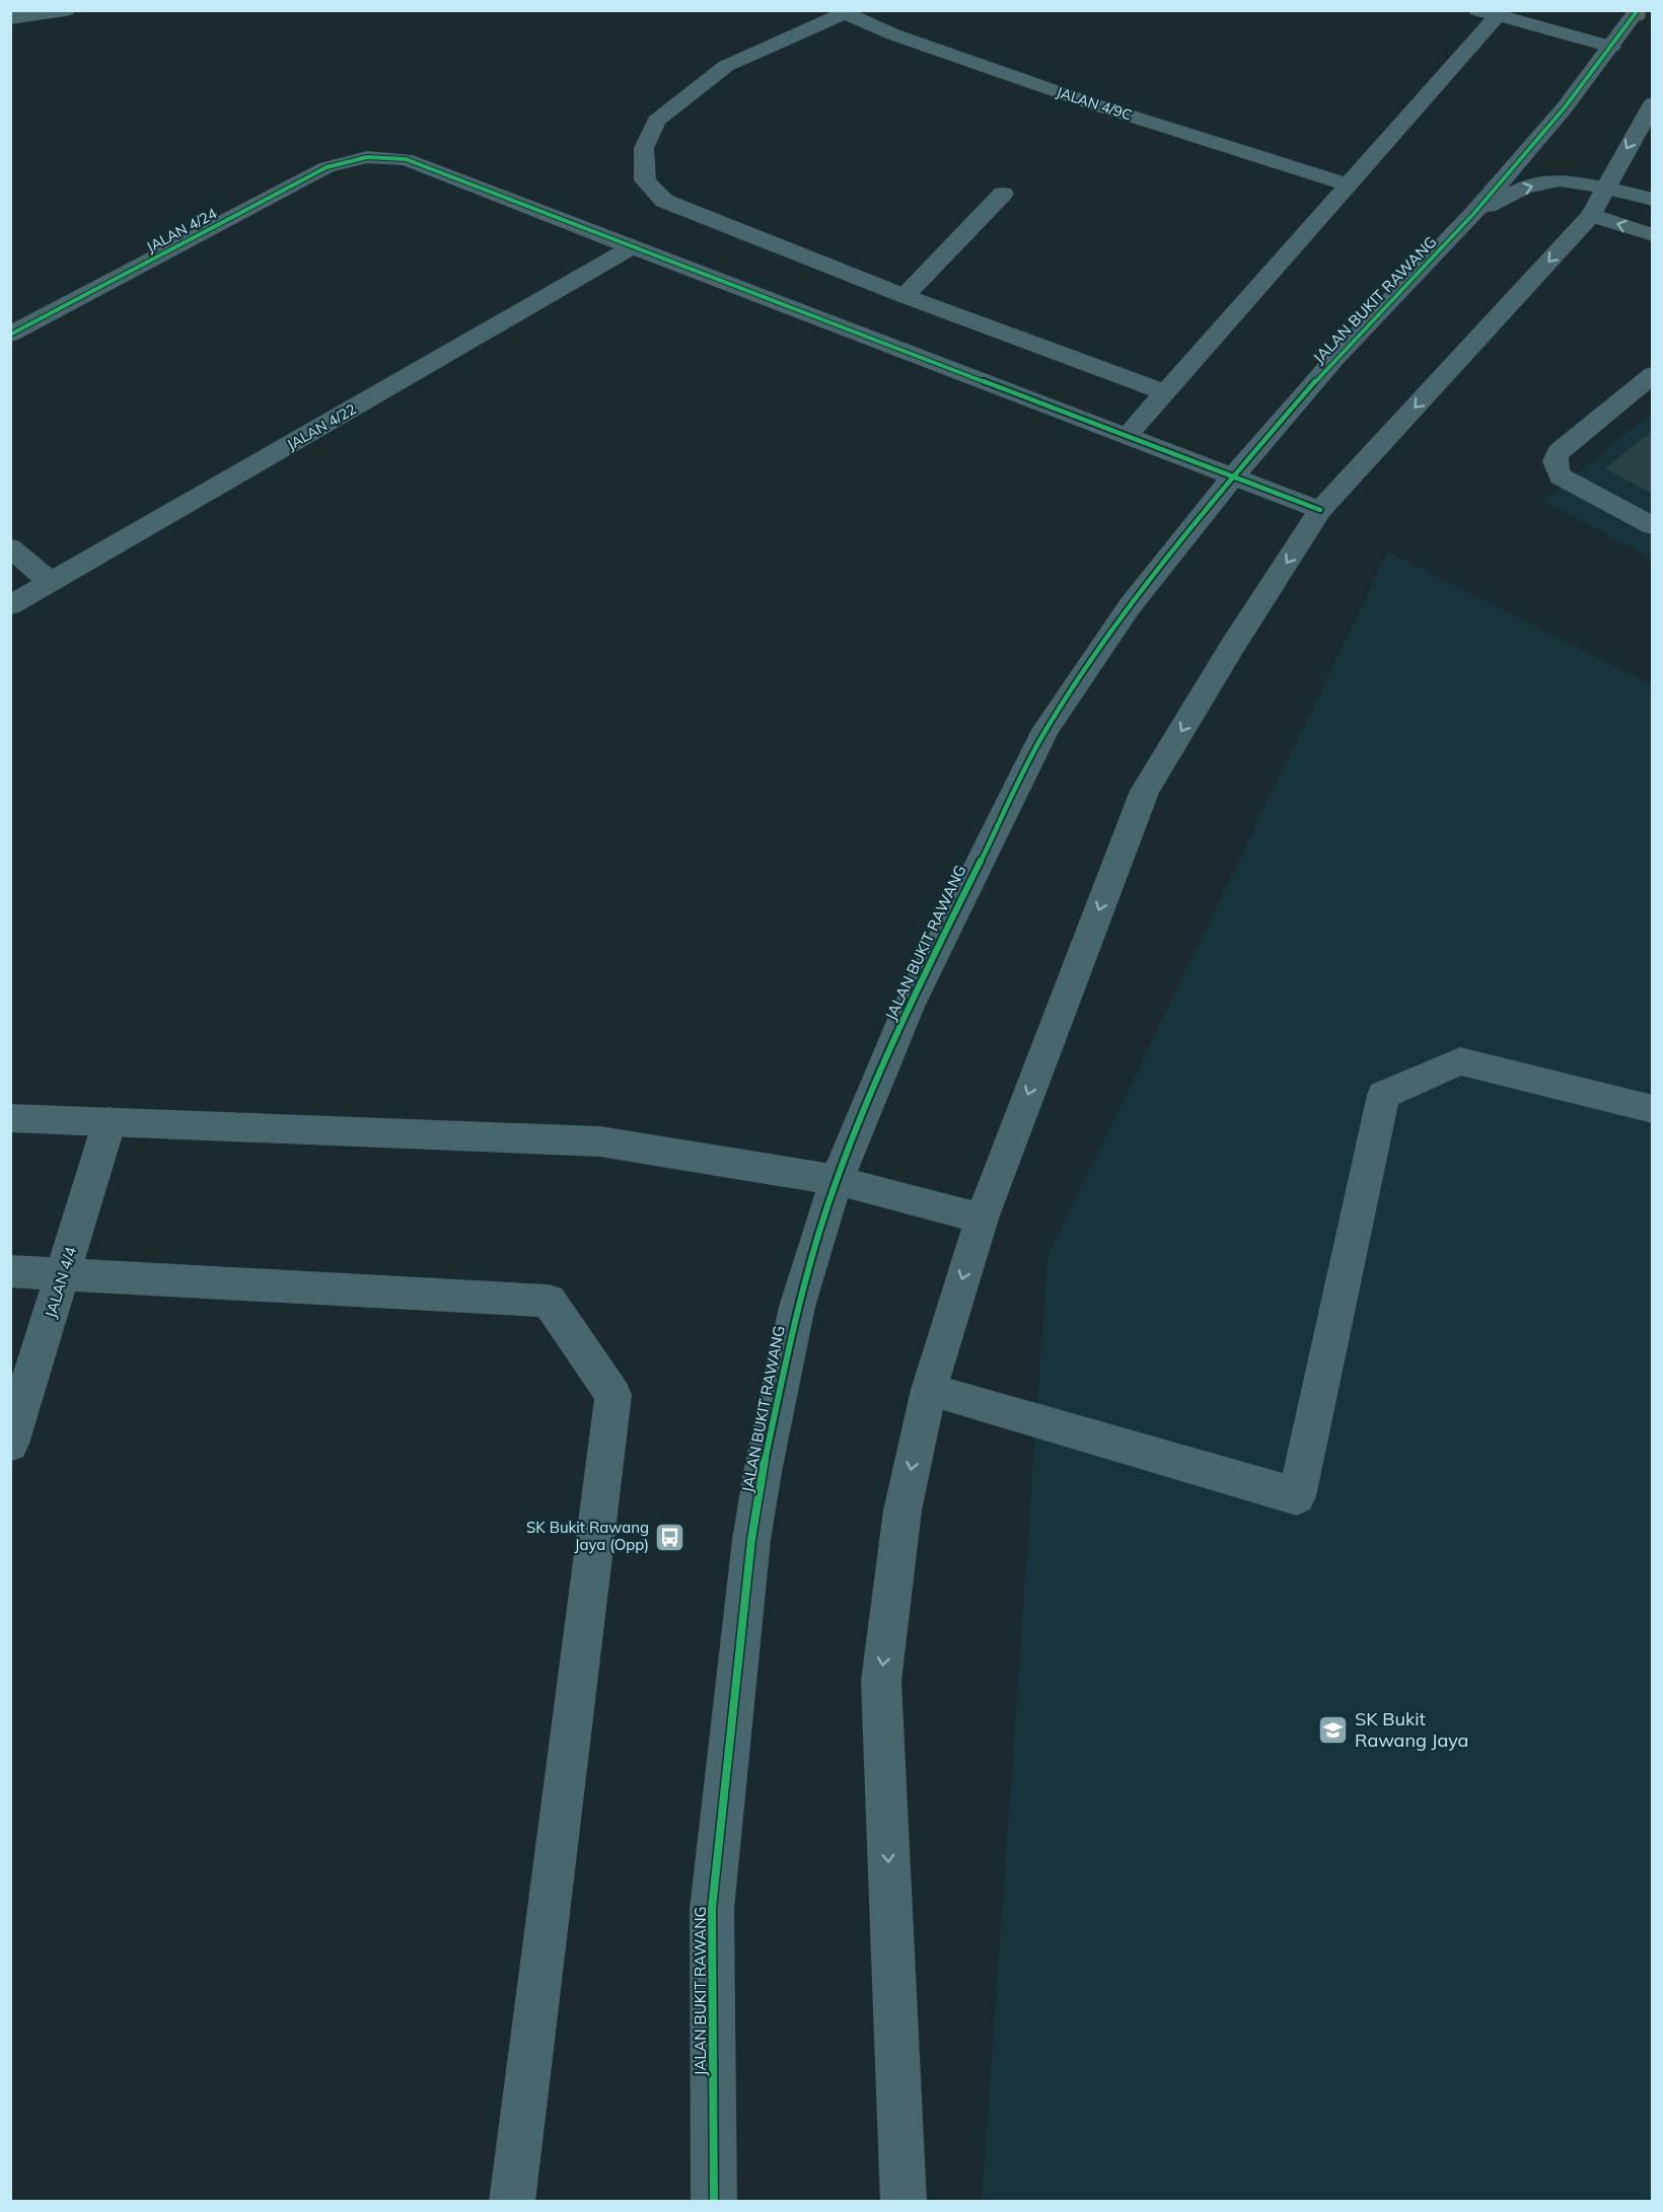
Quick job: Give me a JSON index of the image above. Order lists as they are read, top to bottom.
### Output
{
  "streets": {
    "street": [
      "JALAN 4/9C",
      "JALAN 4/24",
      "JALAN BUKIT RAWANG",
      "JALAN 4/22",
      "JALAN 4/4"
    ]
  },
  "crossings": [
    ["JALAN 4/24", "JALAN BUKIT RAWANG"],
    ["JALAN 4/24", "JALAN 4/22"]
  ],
  "places": {
    "bus stop": ["SK Bukit Rawang Jaya (Opp)"],
    "school or university": ["SK Bukit Rawang Jaya"]
  }
}
